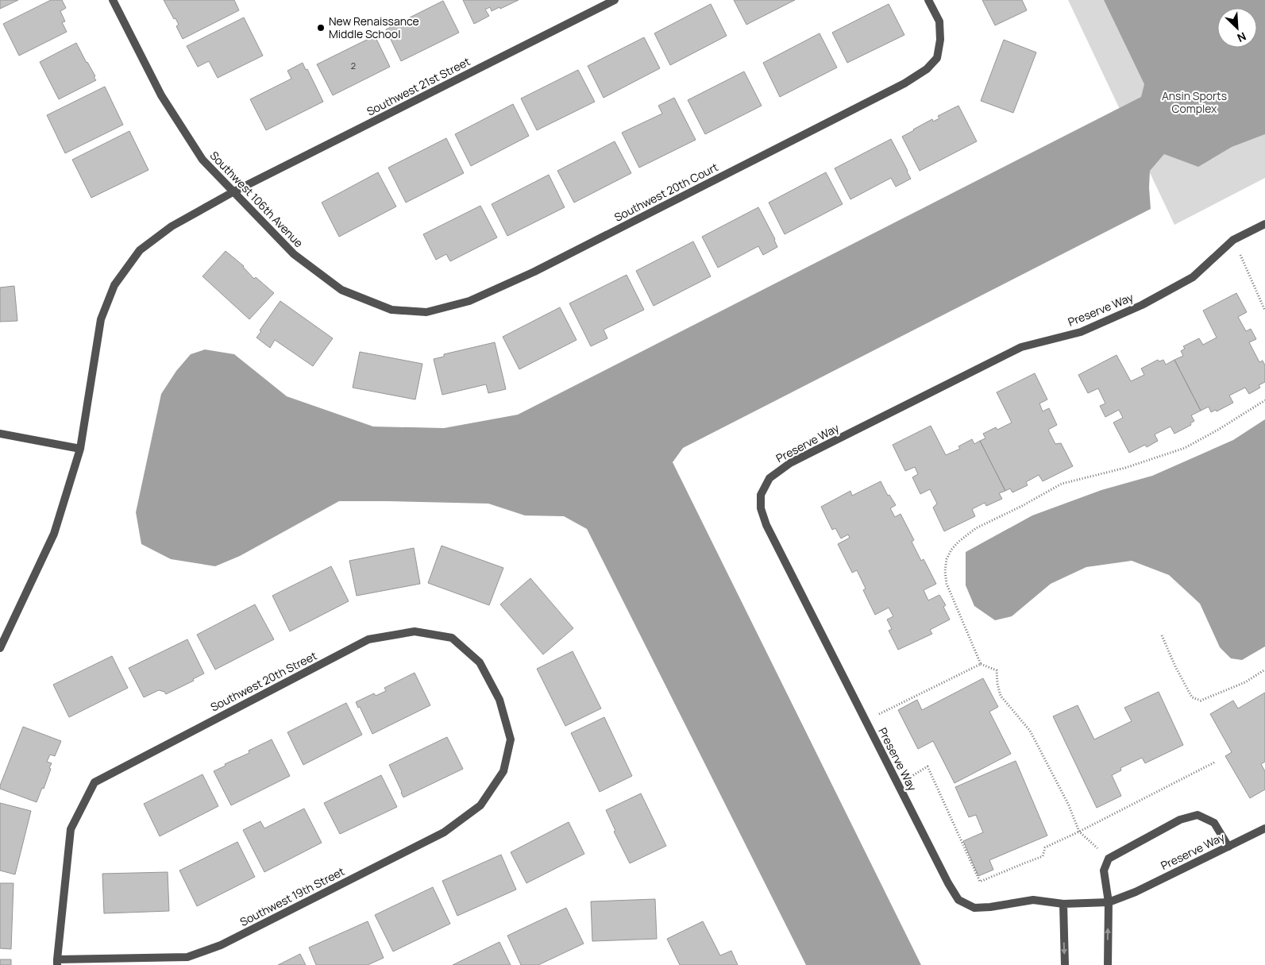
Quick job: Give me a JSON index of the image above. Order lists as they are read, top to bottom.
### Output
{
  "streets": {
    "street": [
      "Southwest 21st Street",
      "Southwest 20th Court",
      "Southwest 106th Avenue",
      "Preserve Way",
      "Southwest 20th Street",
      "Southwest 19th Street"
    ]
  },
  "crossings": [
    ["Southwest 21st Street", "Southwest 106th Avenue"],
    ["Southwest 20th Court", "Southwest 106th Avenue"],
    ["Southwest 20th Street", "Southwest 19th Street"]
  ],
  "parks": ["Ansin Sports Complex"],
  "places": ["New Renaissance Middle School"],
  "house_numbers": ["2"],
  "north": "bottom right"
}
